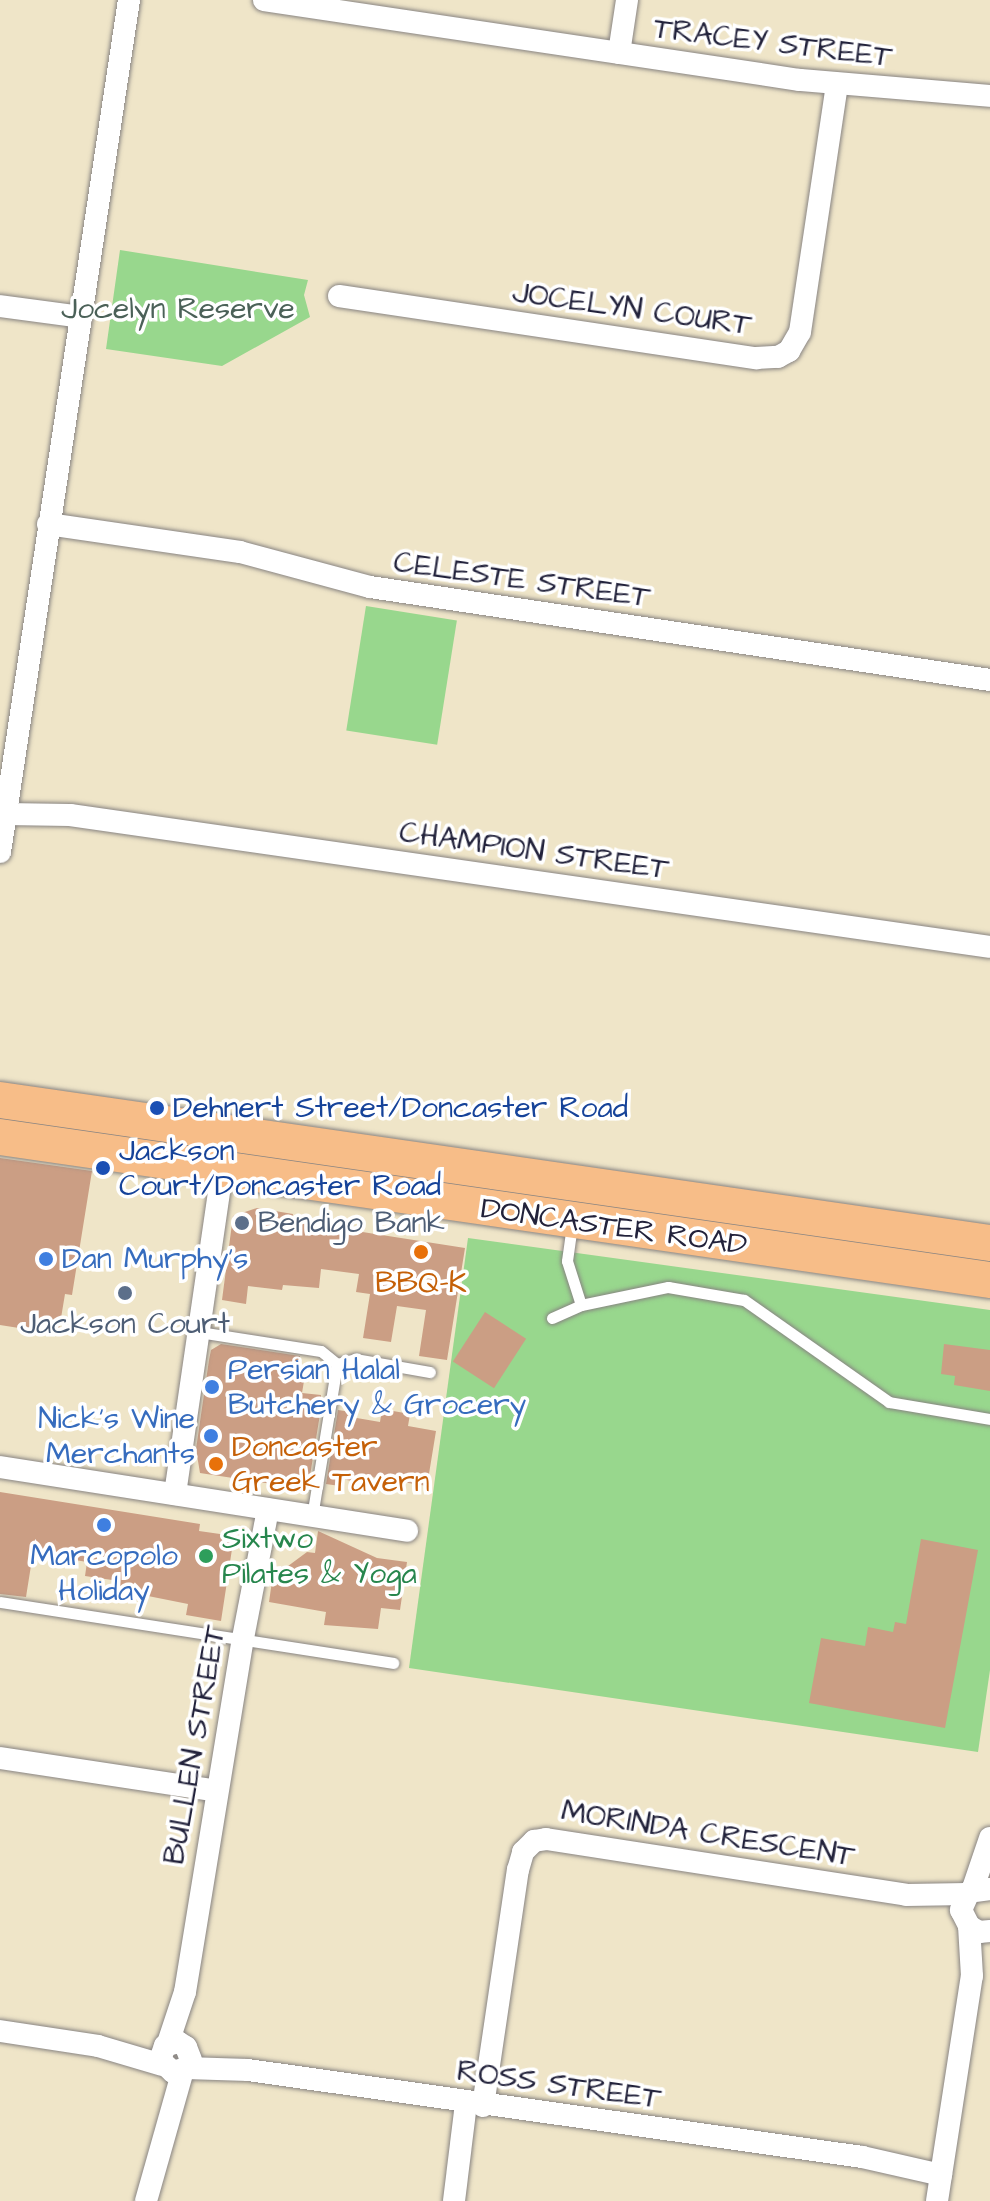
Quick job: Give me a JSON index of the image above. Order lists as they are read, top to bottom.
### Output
{
  "streets": {
    "main road": ["DONCASTER ROAD"],
    "street": [
      "TRACEY STREET",
      "JOCELYN COURT",
      "CELESTE STREET",
      "CHAMPION STREET",
      "BULLEN STREET",
      "MORINDA CRESCENT",
      "ROSS STREET"
    ]
  },
  "crossings": [
    ["TRACEY STREET", "JOCELYN COURT"],
    ["BULLEN STREET", "ROSS STREET"],
    ["MORINDA CRESCENT", "ROSS STREET"]
  ],
  "parks": ["Jocelyn Reserve"],
  "places": [
    "Dehnert Street/Doncaster Road",
    "Jackson Court/Doncaster Road",
    "Bendigo Bank",
    "BBQ-K",
    "Dan Murphy's",
    "Jackson Court",
    "Persian Halal Butchery & Grocery",
    "Nick's Wine Merchants",
    "Doncaster Greek Tavern",
    "Marcopolo Holiday",
    "Sixtwo Pilates & Yoga"
  ]
}
